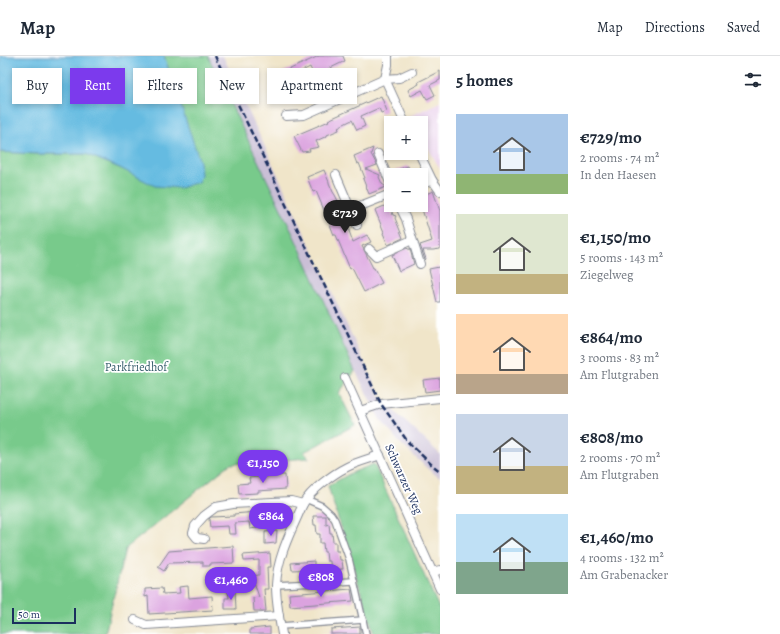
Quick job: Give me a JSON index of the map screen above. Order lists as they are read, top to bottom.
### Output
{
  "streets": {
    "street": ["Schwarzer Weg"]
  },
  "parks": ["Parkfriedhof"],
  "scale_bar": "50 m",
  "page": {
    "header": "Map",
    "nav": ["Map", "Directions", "Saved"],
    "heading": "5 homes",
    "chip": [
      "Buy",
      "Rent",
      "Filters",
      "New",
      "Apartment"
    ],
    "list": [
      {
        "name": "€729/mo",
        "note": "2 rooms · 74 m² · In den Haesen"
      },
      {
        "name": "€1,150/mo",
        "note": "5 rooms · 143 m² · Ziegelweg"
      },
      {
        "name": "€864/mo",
        "note": "3 rooms · 83 m² · Am Flutgraben"
      },
      {
        "name": "€808/mo",
        "note": "2 rooms · 70 m² · Am Flutgraben"
      },
      {
        "name": "€1,460/mo",
        "note": "4 rooms · 132 m² · Am Grabenacker"
      }
    ],
    "map_buttons": ["+", "−"],
    "price": [
      "€729",
      "€1,150",
      "€864",
      "€808",
      "€1,460"
    ],
    "scale": "50 m"
  }
}
